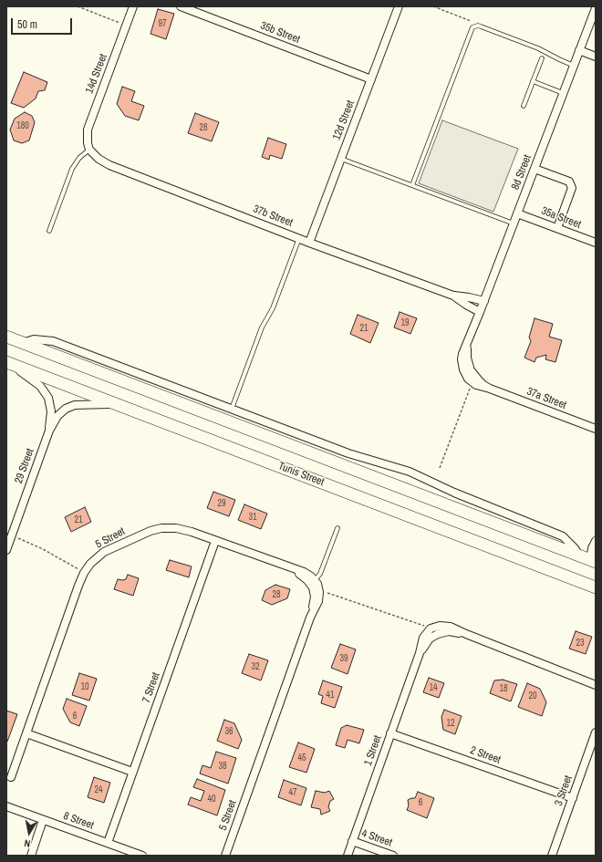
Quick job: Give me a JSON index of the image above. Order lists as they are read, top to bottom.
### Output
{
  "streets": {
    "main road": ["Tunis Street"],
    "street": [
      "35b Street",
      "14d Street",
      "12d Street",
      "8d Street",
      "37b Street",
      "35a Street",
      "37a Street",
      "29 Street",
      "5 Street",
      "7 Street",
      "1 Street",
      "2 Street",
      "3 Street",
      "8 Street",
      "4 Street"
    ]
  },
  "crossings": [
    ["35b Street", "12d Street"],
    ["14d Street", "37b Street"],
    ["12d Street", "37b Street"],
    ["8d Street", "37b Street"],
    ["8d Street", "35a Street"],
    ["8d Street", "37a Street"],
    ["29 Street", "Tunis Street"],
    ["5 Street", "7 Street"],
    ["7 Street", "8 Street"],
    ["1 Street", "2 Street"],
    ["1 Street", "4 Street"],
    ["2 Street", "3 Street"]
  ],
  "house_numbers": [
    "97",
    "180",
    "28",
    "19",
    "21",
    "29",
    "31",
    "21",
    "28",
    "23",
    "39",
    "32",
    "10",
    "14",
    "18",
    "41",
    "20",
    "6",
    "12",
    "36",
    "45",
    "38",
    "24",
    "47",
    "40",
    "6"
  ],
  "scale_bar": "50 m",
  "north": "bottom"
}
